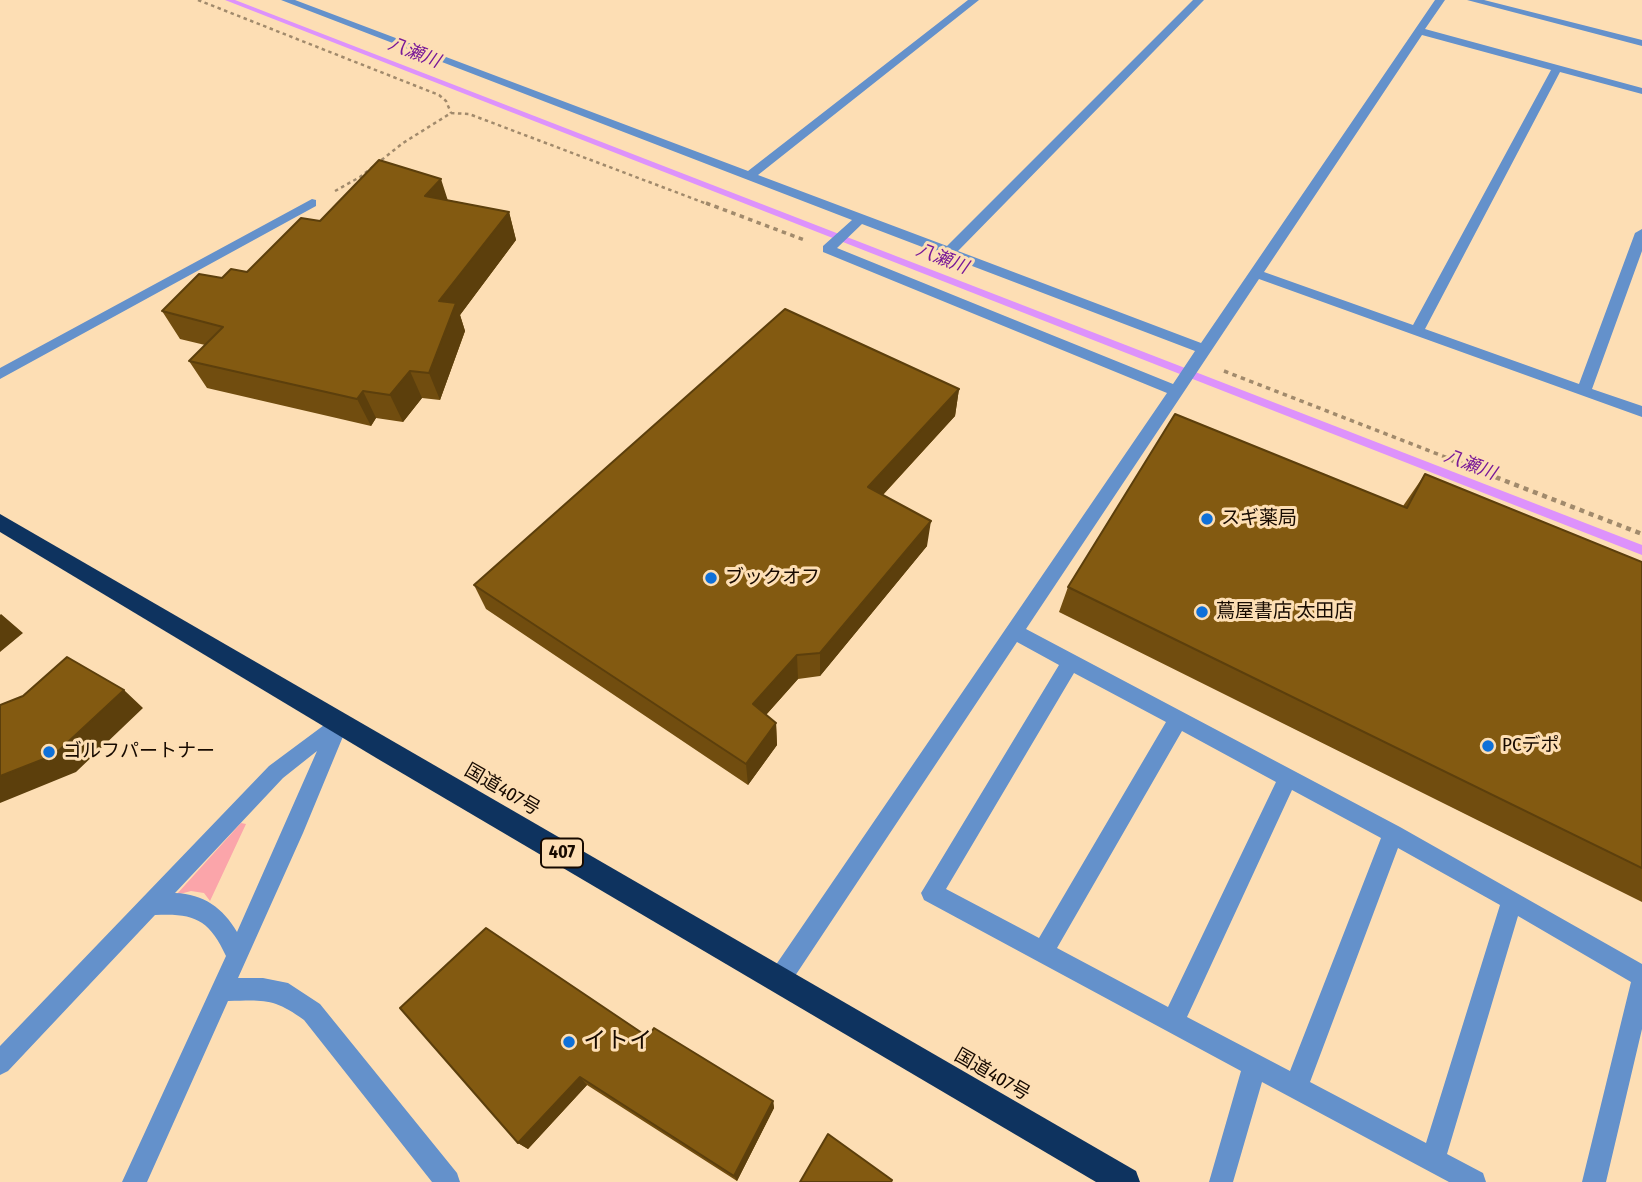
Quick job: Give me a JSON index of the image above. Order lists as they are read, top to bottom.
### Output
{
  "streets": {
    "highway": ["国道407号", "407"]
  },
  "water": ["八瀬川"],
  "places": [
    "スギ薬局",
    "ブックオフ",
    "蔦屋書店 太田店",
    "PCデポ",
    "ゴルフパートナー",
    "イトイ"
  ]
}
